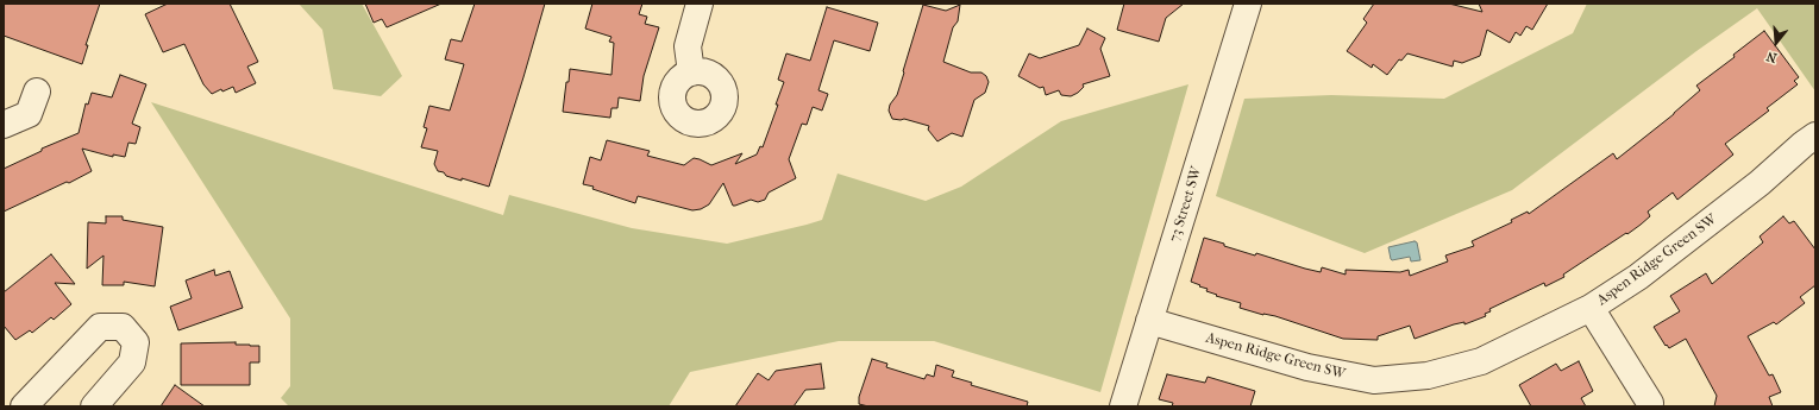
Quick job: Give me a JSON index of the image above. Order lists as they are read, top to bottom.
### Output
{
  "streets": {
    "street": ["73 Street SW", "Aspen Ridge Green SW"]
  },
  "crossings": [
    ["73 Street SW", "Aspen Ridge Green SW"]
  ],
  "north": "bottom"
}
